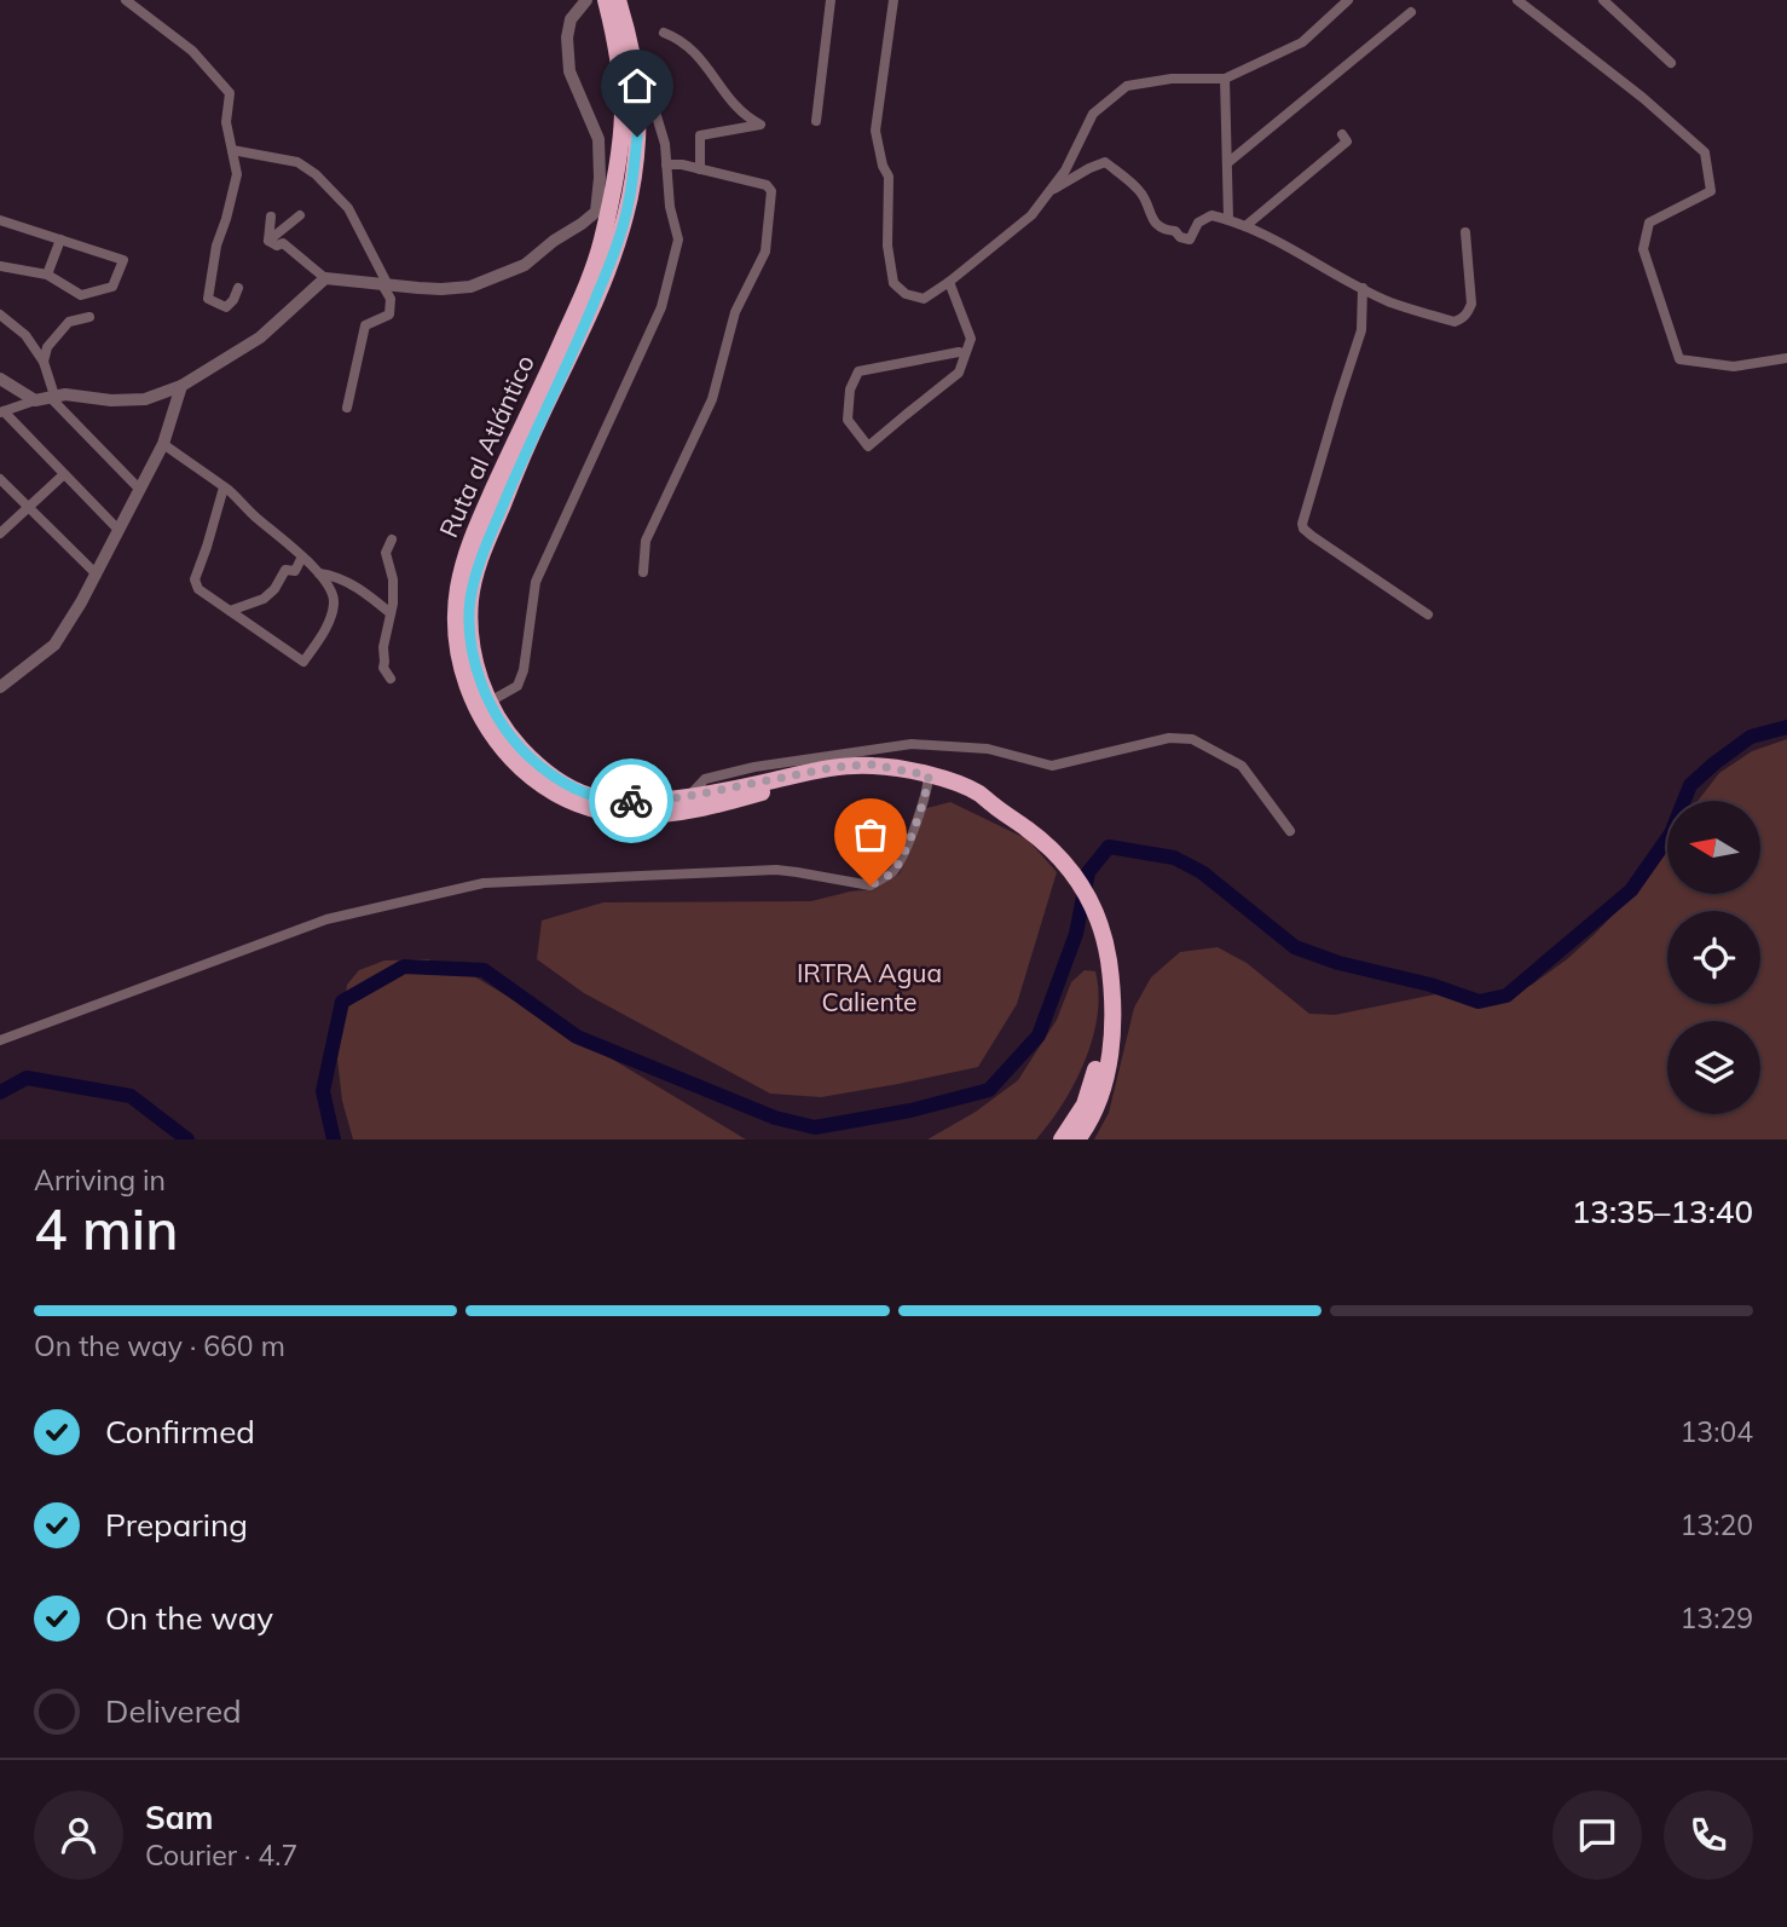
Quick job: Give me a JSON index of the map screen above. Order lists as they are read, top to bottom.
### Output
{
  "streets": {
    "highway": ["Ruta al Atlántico"]
  },
  "parks": ["IRTRA Agua Caliente"],
  "north": "left",
  "page": {
    "heading": ["4 min", "Arriving in", "13:35–13:40"],
    "panel": ["Sam", "Courier · 4.7"],
    "bar": "On the way · 660 m",
    "list": [
      ["Confirmed", "13:04"],
      ["Preparing", "13:20"],
      ["On the way", "13:29"],
      "Delivered"
    ]
  }
}
